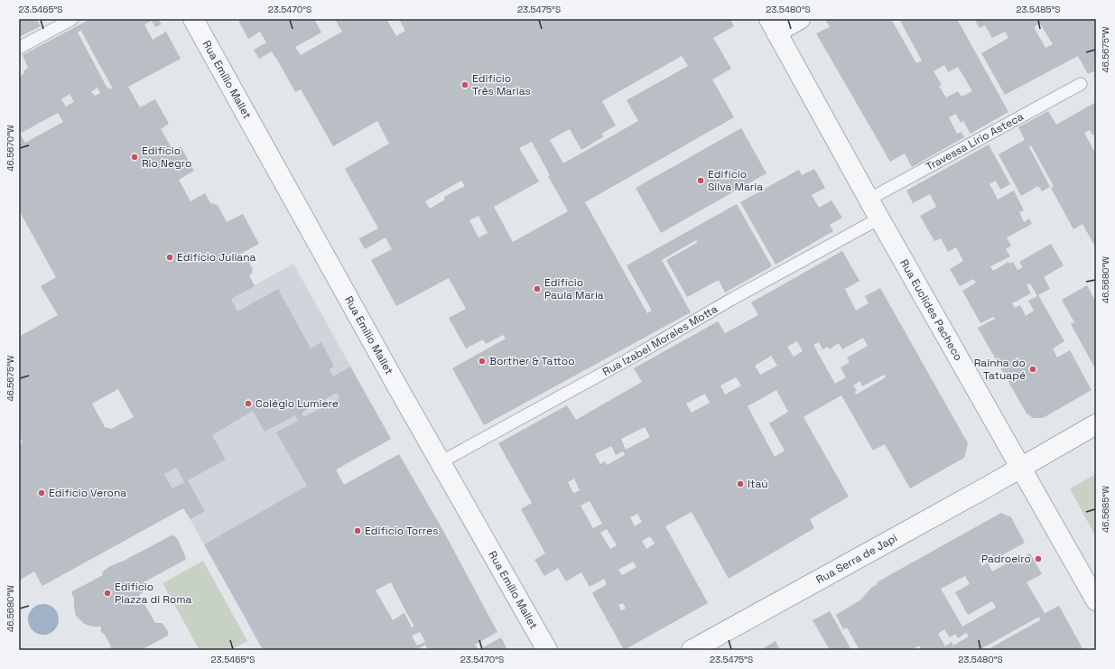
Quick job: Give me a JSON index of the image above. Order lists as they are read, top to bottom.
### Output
{
  "streets": {
    "street": ["Rua Emílio Mallet", "Rua Euclides Pacheco", "Rua Serra de Japi"],
    "lane": ["Travessa Lírio Asteca", "Rua Izabel Morales Motta"]
  },
  "crossings": [
    ["Rua Emílio Mallet", "Rua Izabel Morales Motta"],
    ["Travessa Lírio Asteca", "Rua Euclides Pacheco"],
    ["Rua Euclides Pacheco", "Rua Izabel Morales Motta"],
    ["Rua Euclides Pacheco", "Rua Serra de Japi"]
  ],
  "places": [
    "Edifício Três Marias",
    "Edifício Rio Negro",
    "Edifício Silva Maria",
    "Edifício Juliana",
    "Edifício Paula Maria",
    "Borther & Tattoo",
    "Rainha do Tatuapé",
    "Colégio Lumiere",
    "Itaú",
    "Edifício Verona",
    "Edifício Torres",
    "Padroeiro",
    "Edifício Piazza di Roma"
  ],
  "coordinates": [
    "23.5465°S",
    "23.5470°S",
    "23.5475°S",
    "23.5480°S",
    "23.5485°S",
    "46.5675°W",
    "46.5670°W",
    "46.5680°W",
    "46.5685°W"
  ]
}
